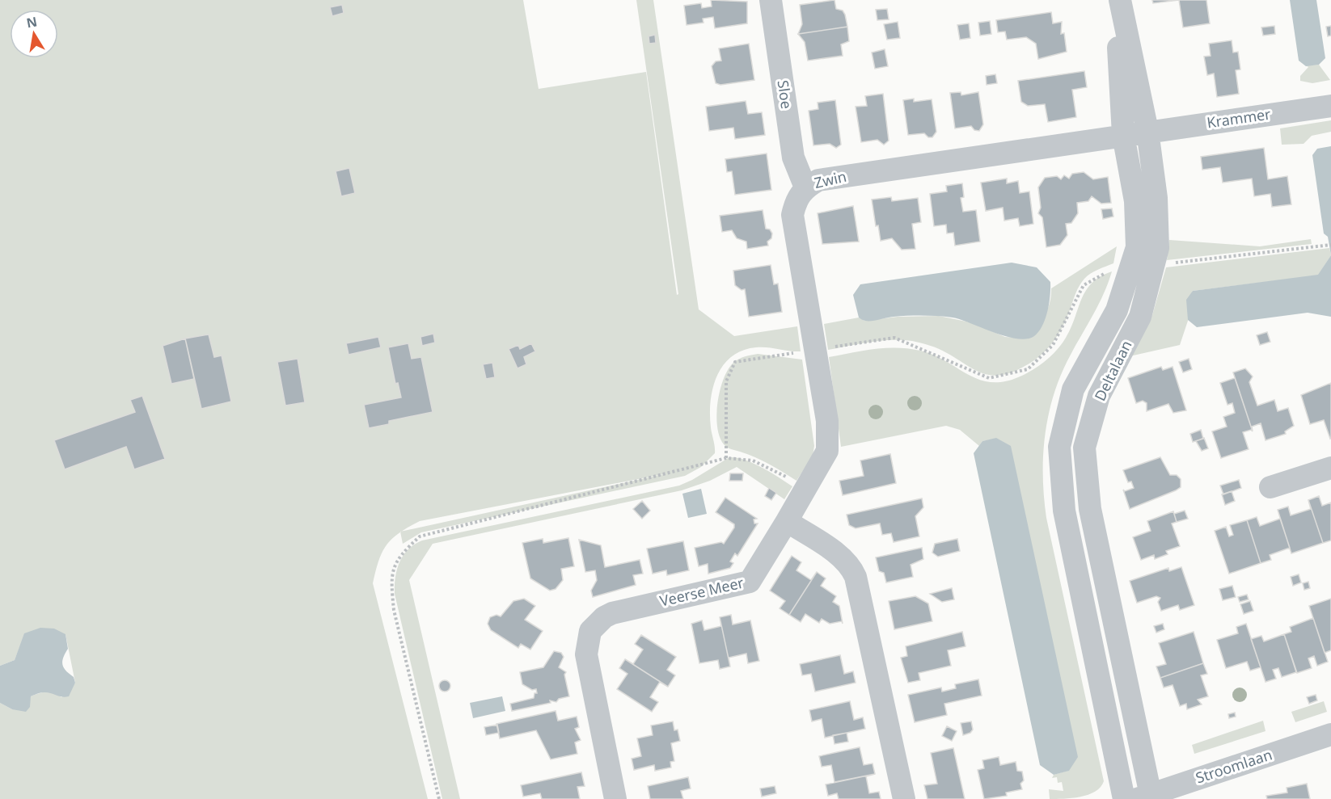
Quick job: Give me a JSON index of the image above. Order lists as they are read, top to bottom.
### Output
{
  "streets": {
    "street": [
      "Sloe",
      "Krammer",
      "Zwin",
      "Deltalaan",
      "Veerse Meer",
      "Stroomlaan"
    ]
  },
  "crossings": [
    ["Sloe", "Zwin"],
    ["Krammer", "Zwin"],
    ["Krammer", "Deltalaan"],
    ["Zwin", "Deltalaan"],
    ["Zwin", "Veerse Meer"],
    ["Deltalaan", "Stroomlaan"]
  ],
  "north": "top"
}
